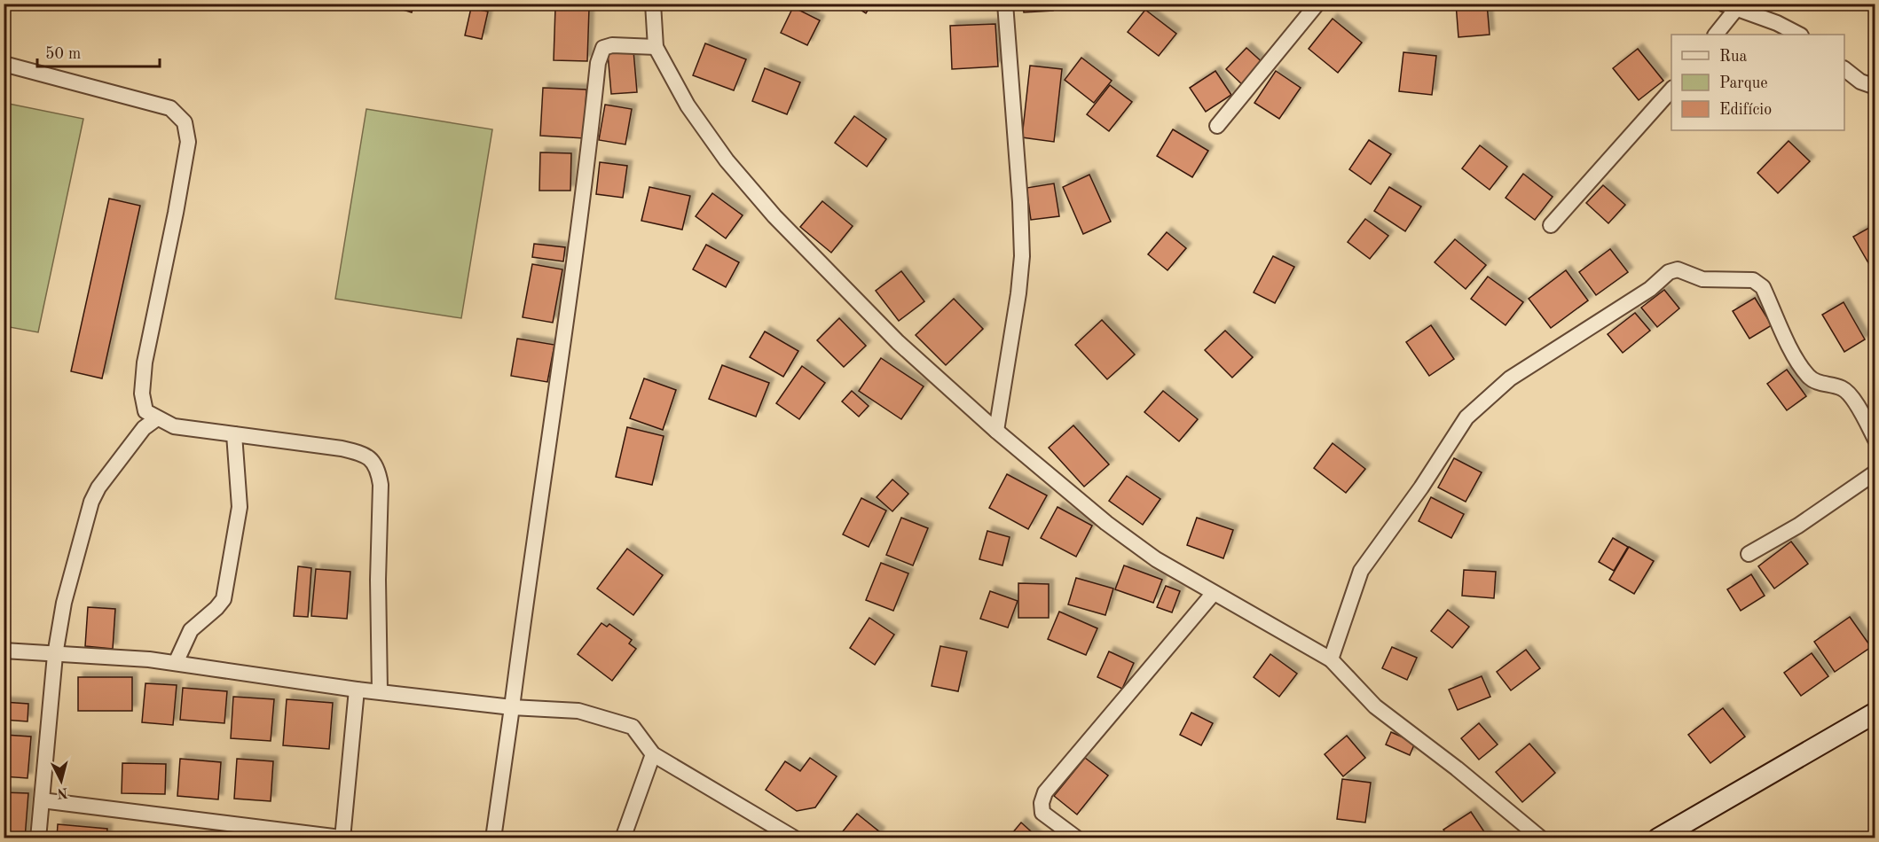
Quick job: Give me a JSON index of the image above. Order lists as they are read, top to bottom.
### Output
{
  "legend": ["Rua", "Parque", "Edifício"],
  "scale_bar": "50 m",
  "north": "bottom"
}
